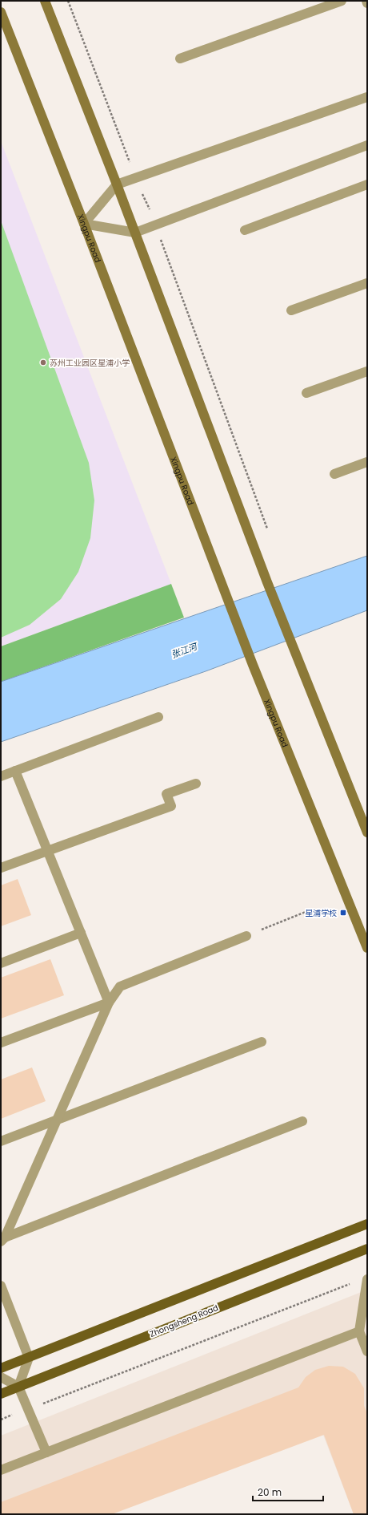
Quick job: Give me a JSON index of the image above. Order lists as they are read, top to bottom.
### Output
{
  "streets": {
    "main road": ["Xingpu Road", "Zhongsheng Road"]
  },
  "water": ["张江河"],
  "places": {
    "other": ["苏州工业园区星浦小学"],
    "transit": ["星浦学校"]
  },
  "scale_bar": "20 m"
}
